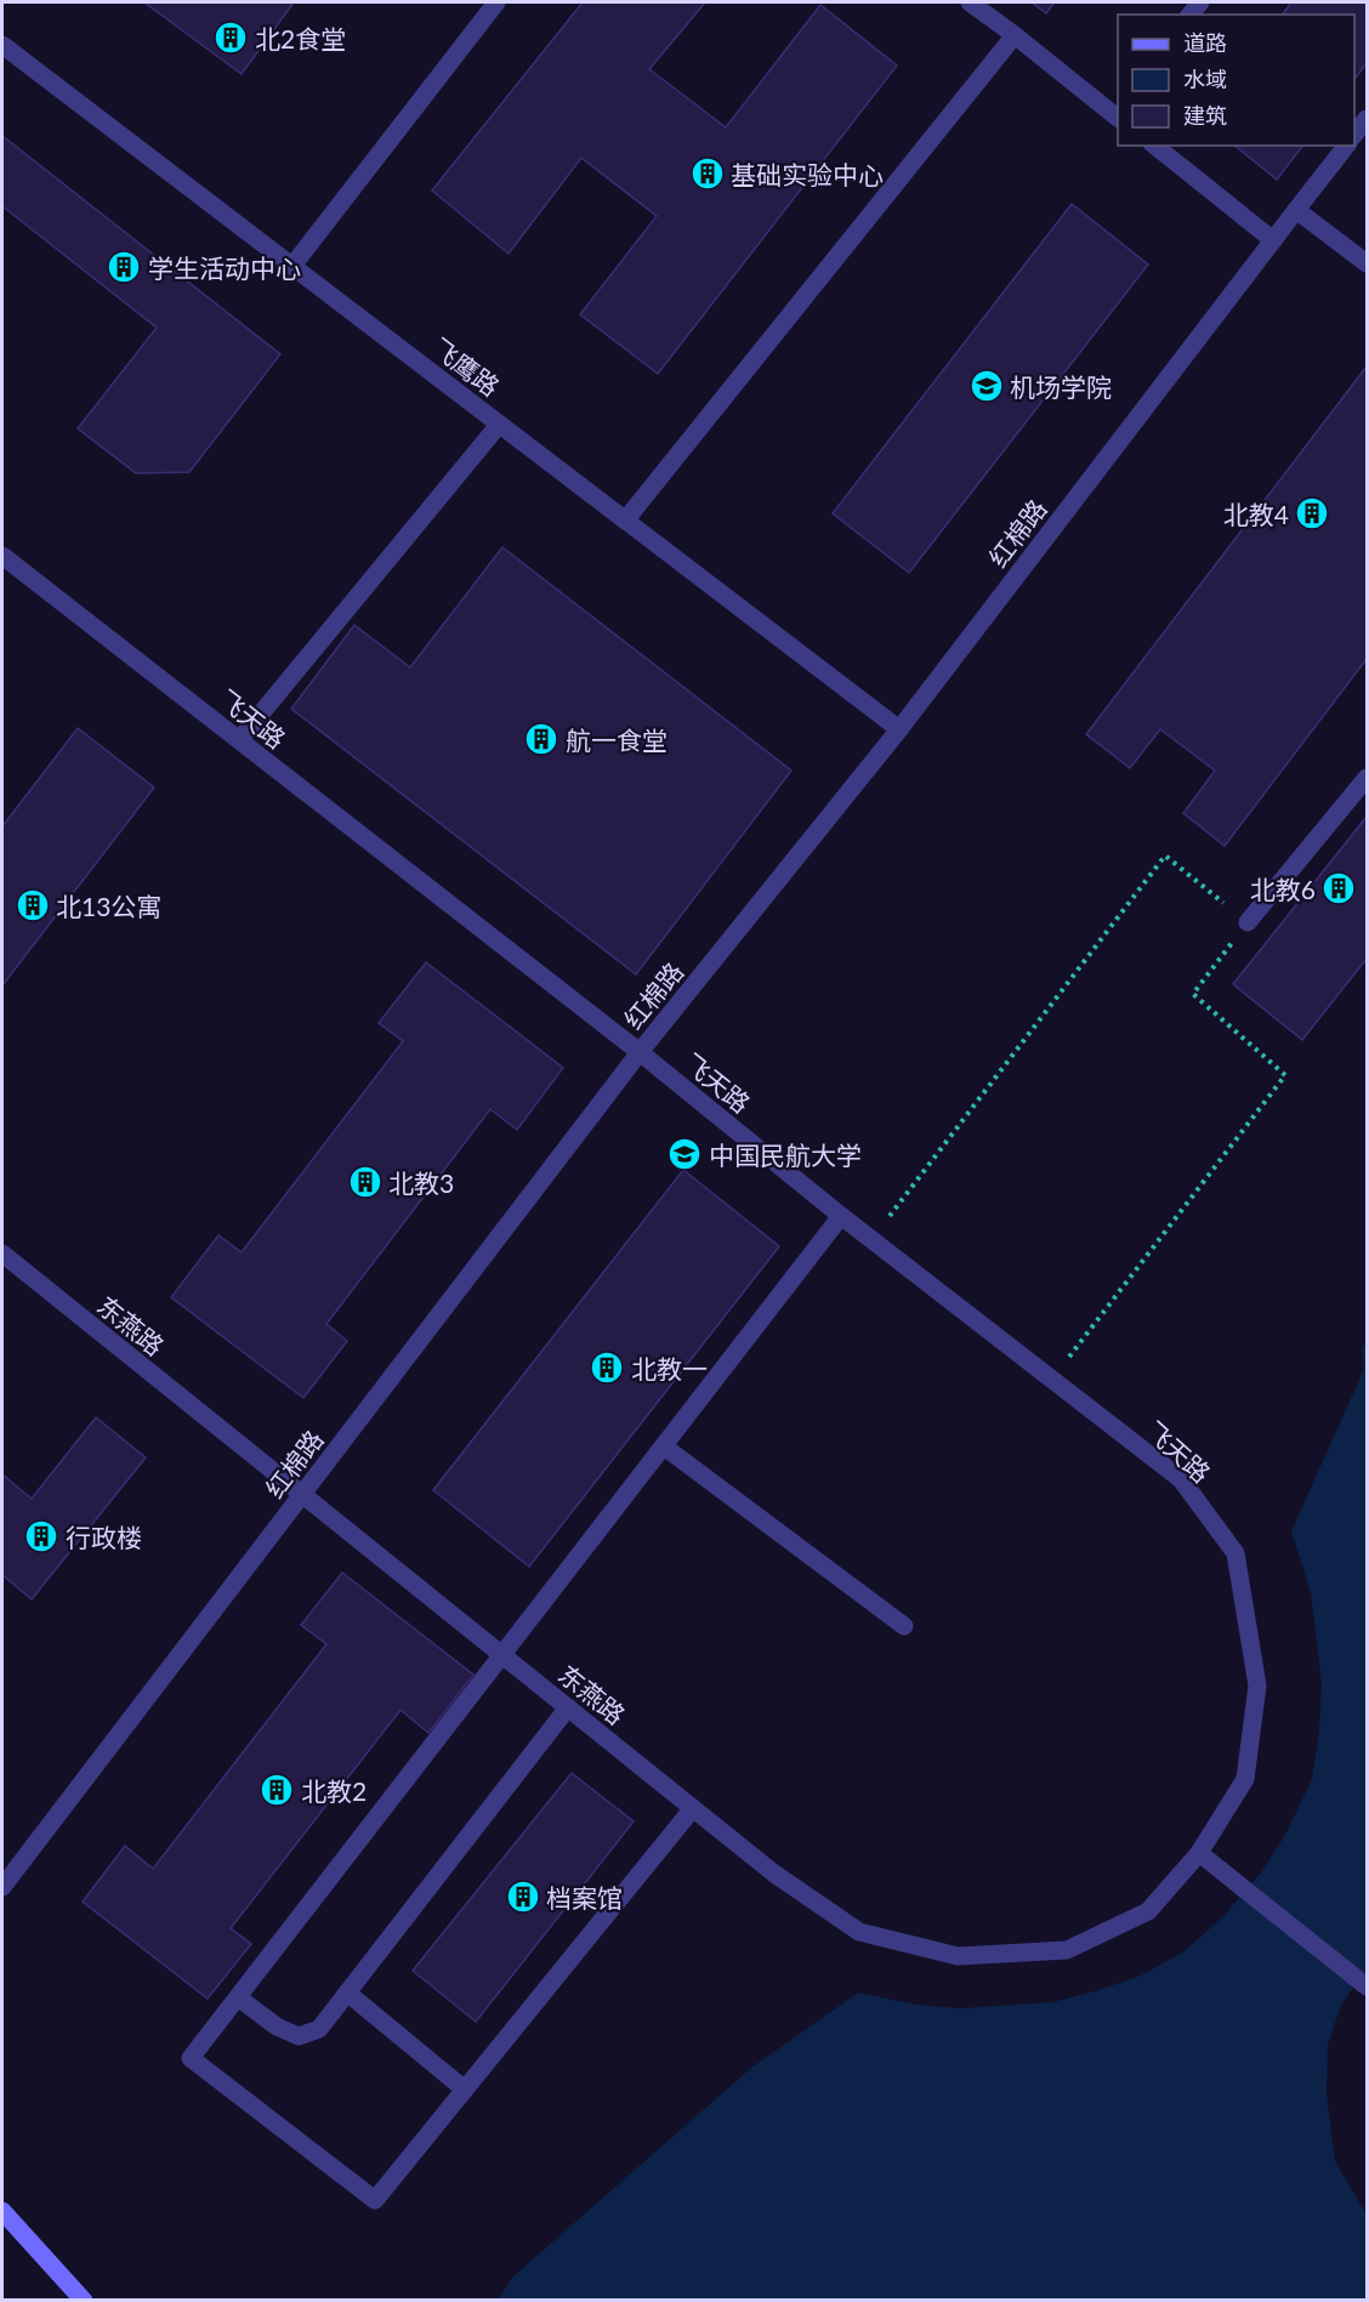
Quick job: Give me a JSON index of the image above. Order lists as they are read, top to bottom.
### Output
{
  "streets": {
    "lane": [
      "飞鹰路",
      "红棉路",
      "飞天路",
      "东燕路"
    ]
  },
  "crossings": [
    ["飞鹰路", "红棉路"],
    ["红棉路", "飞天路"],
    ["红棉路", "东燕路"],
    ["飞天路", "东燕路"]
  ],
  "places": {
    "building": [
      "北2食堂",
      "基础实验中心",
      "学生活动中心",
      "北教4",
      "航一食堂",
      "北教6",
      "北13公寓",
      "北教3",
      "北教一",
      "行政楼",
      "北教2",
      "档案馆"
    ],
    "school or university": ["机场学院", "中国民航大学"]
  },
  "legend": ["道路", "水域", "建筑"]
}
